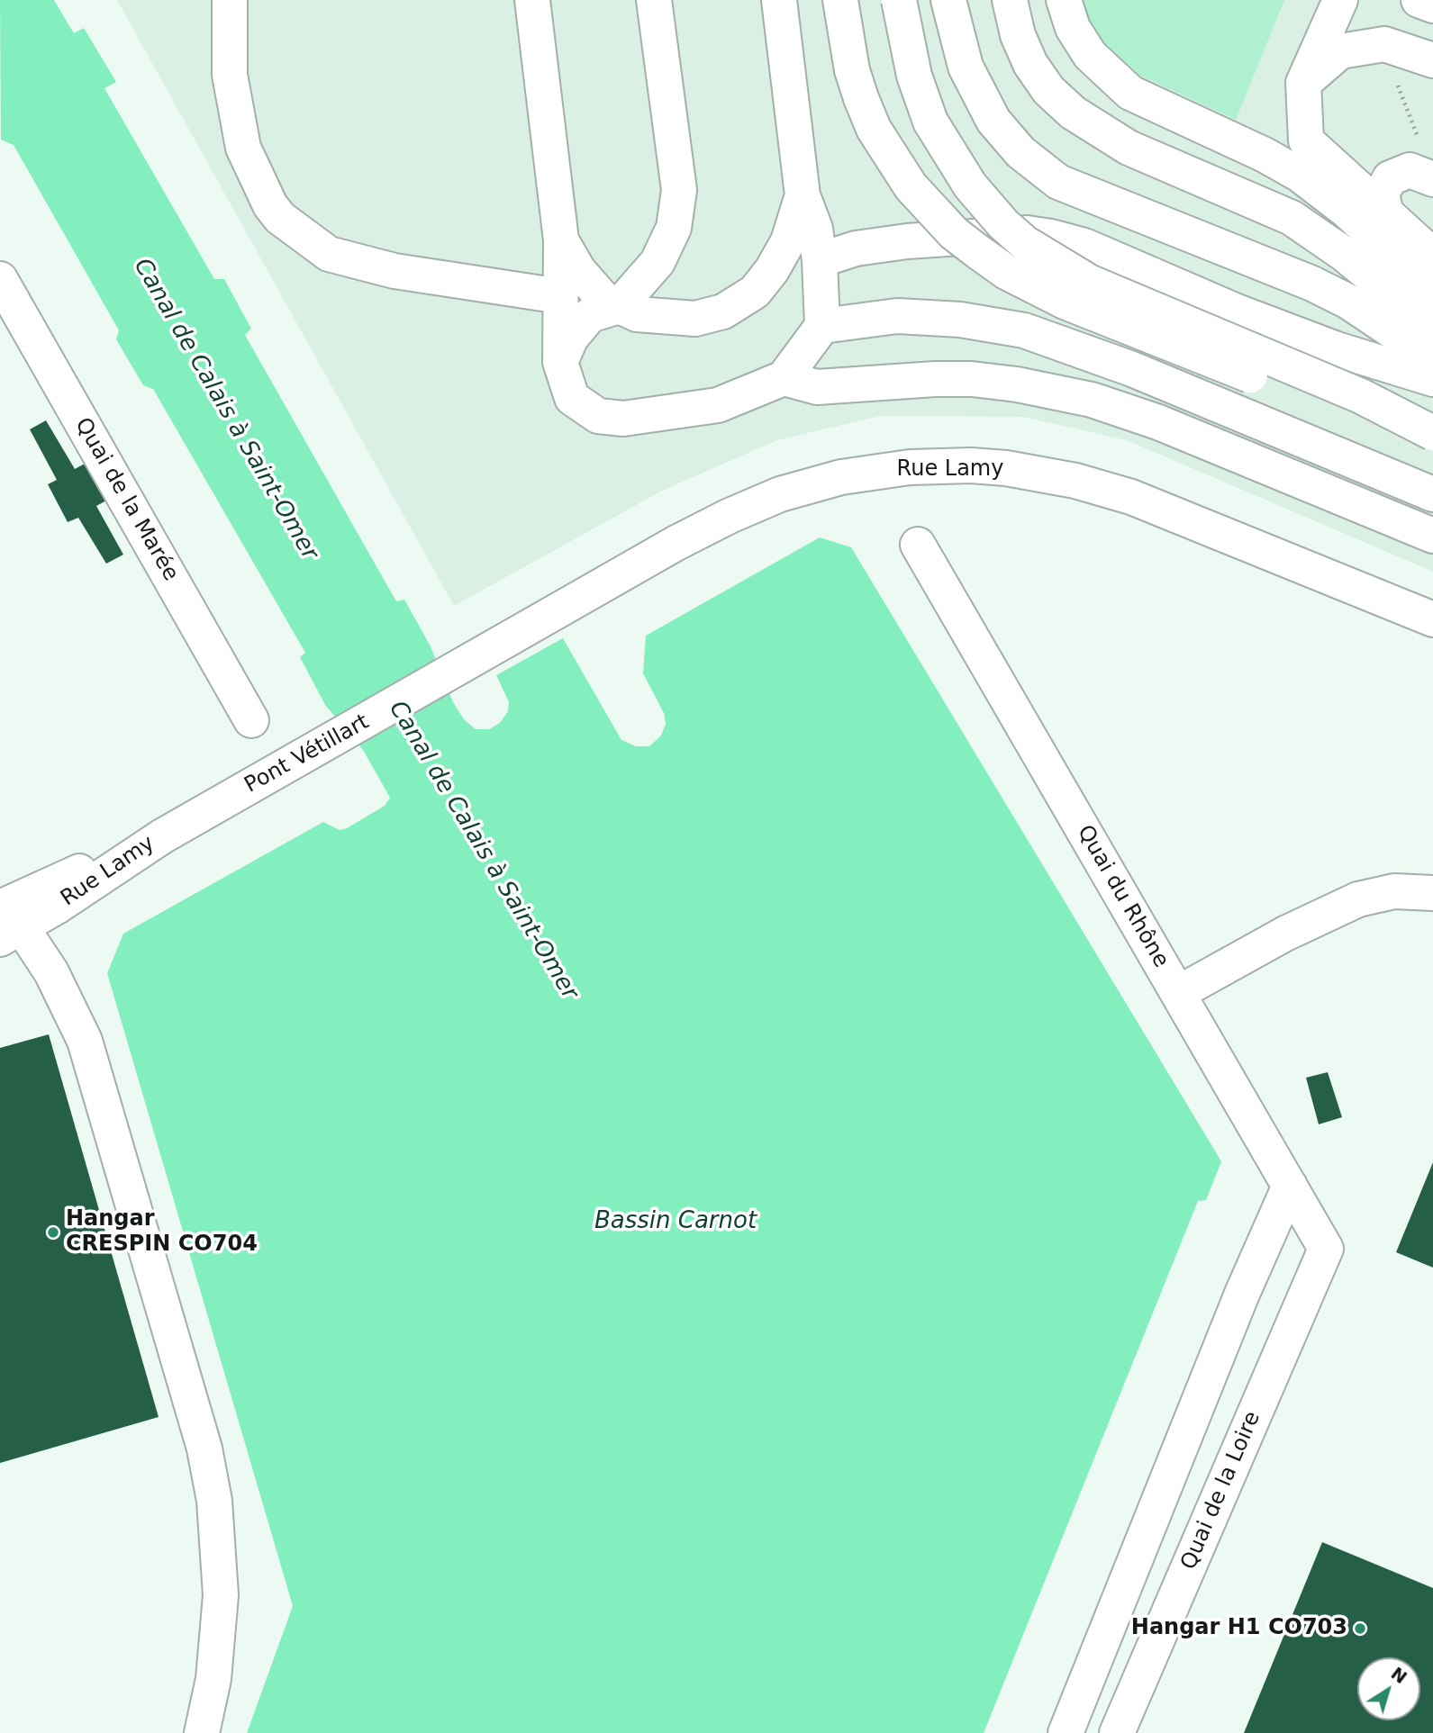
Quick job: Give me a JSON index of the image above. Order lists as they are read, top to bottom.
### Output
{
  "streets": {
    "street": [
      "Rue Lamy",
      "Quai de la Marée",
      "Pont Vétillart",
      "Quai du Rhône",
      "Quai de la Loire"
    ]
  },
  "crossings": [
    ["Rue Lamy", "Pont Vétillart"],
    ["Quai du Rhône", "Quai de la Loire"]
  ],
  "water": ["Canal de Calais à Saint-Omer", "Bassin Carnot"],
  "places": ["Hangar CRESPIN CO704", "Hangar H1 CO703"],
  "north": "top right"
}
